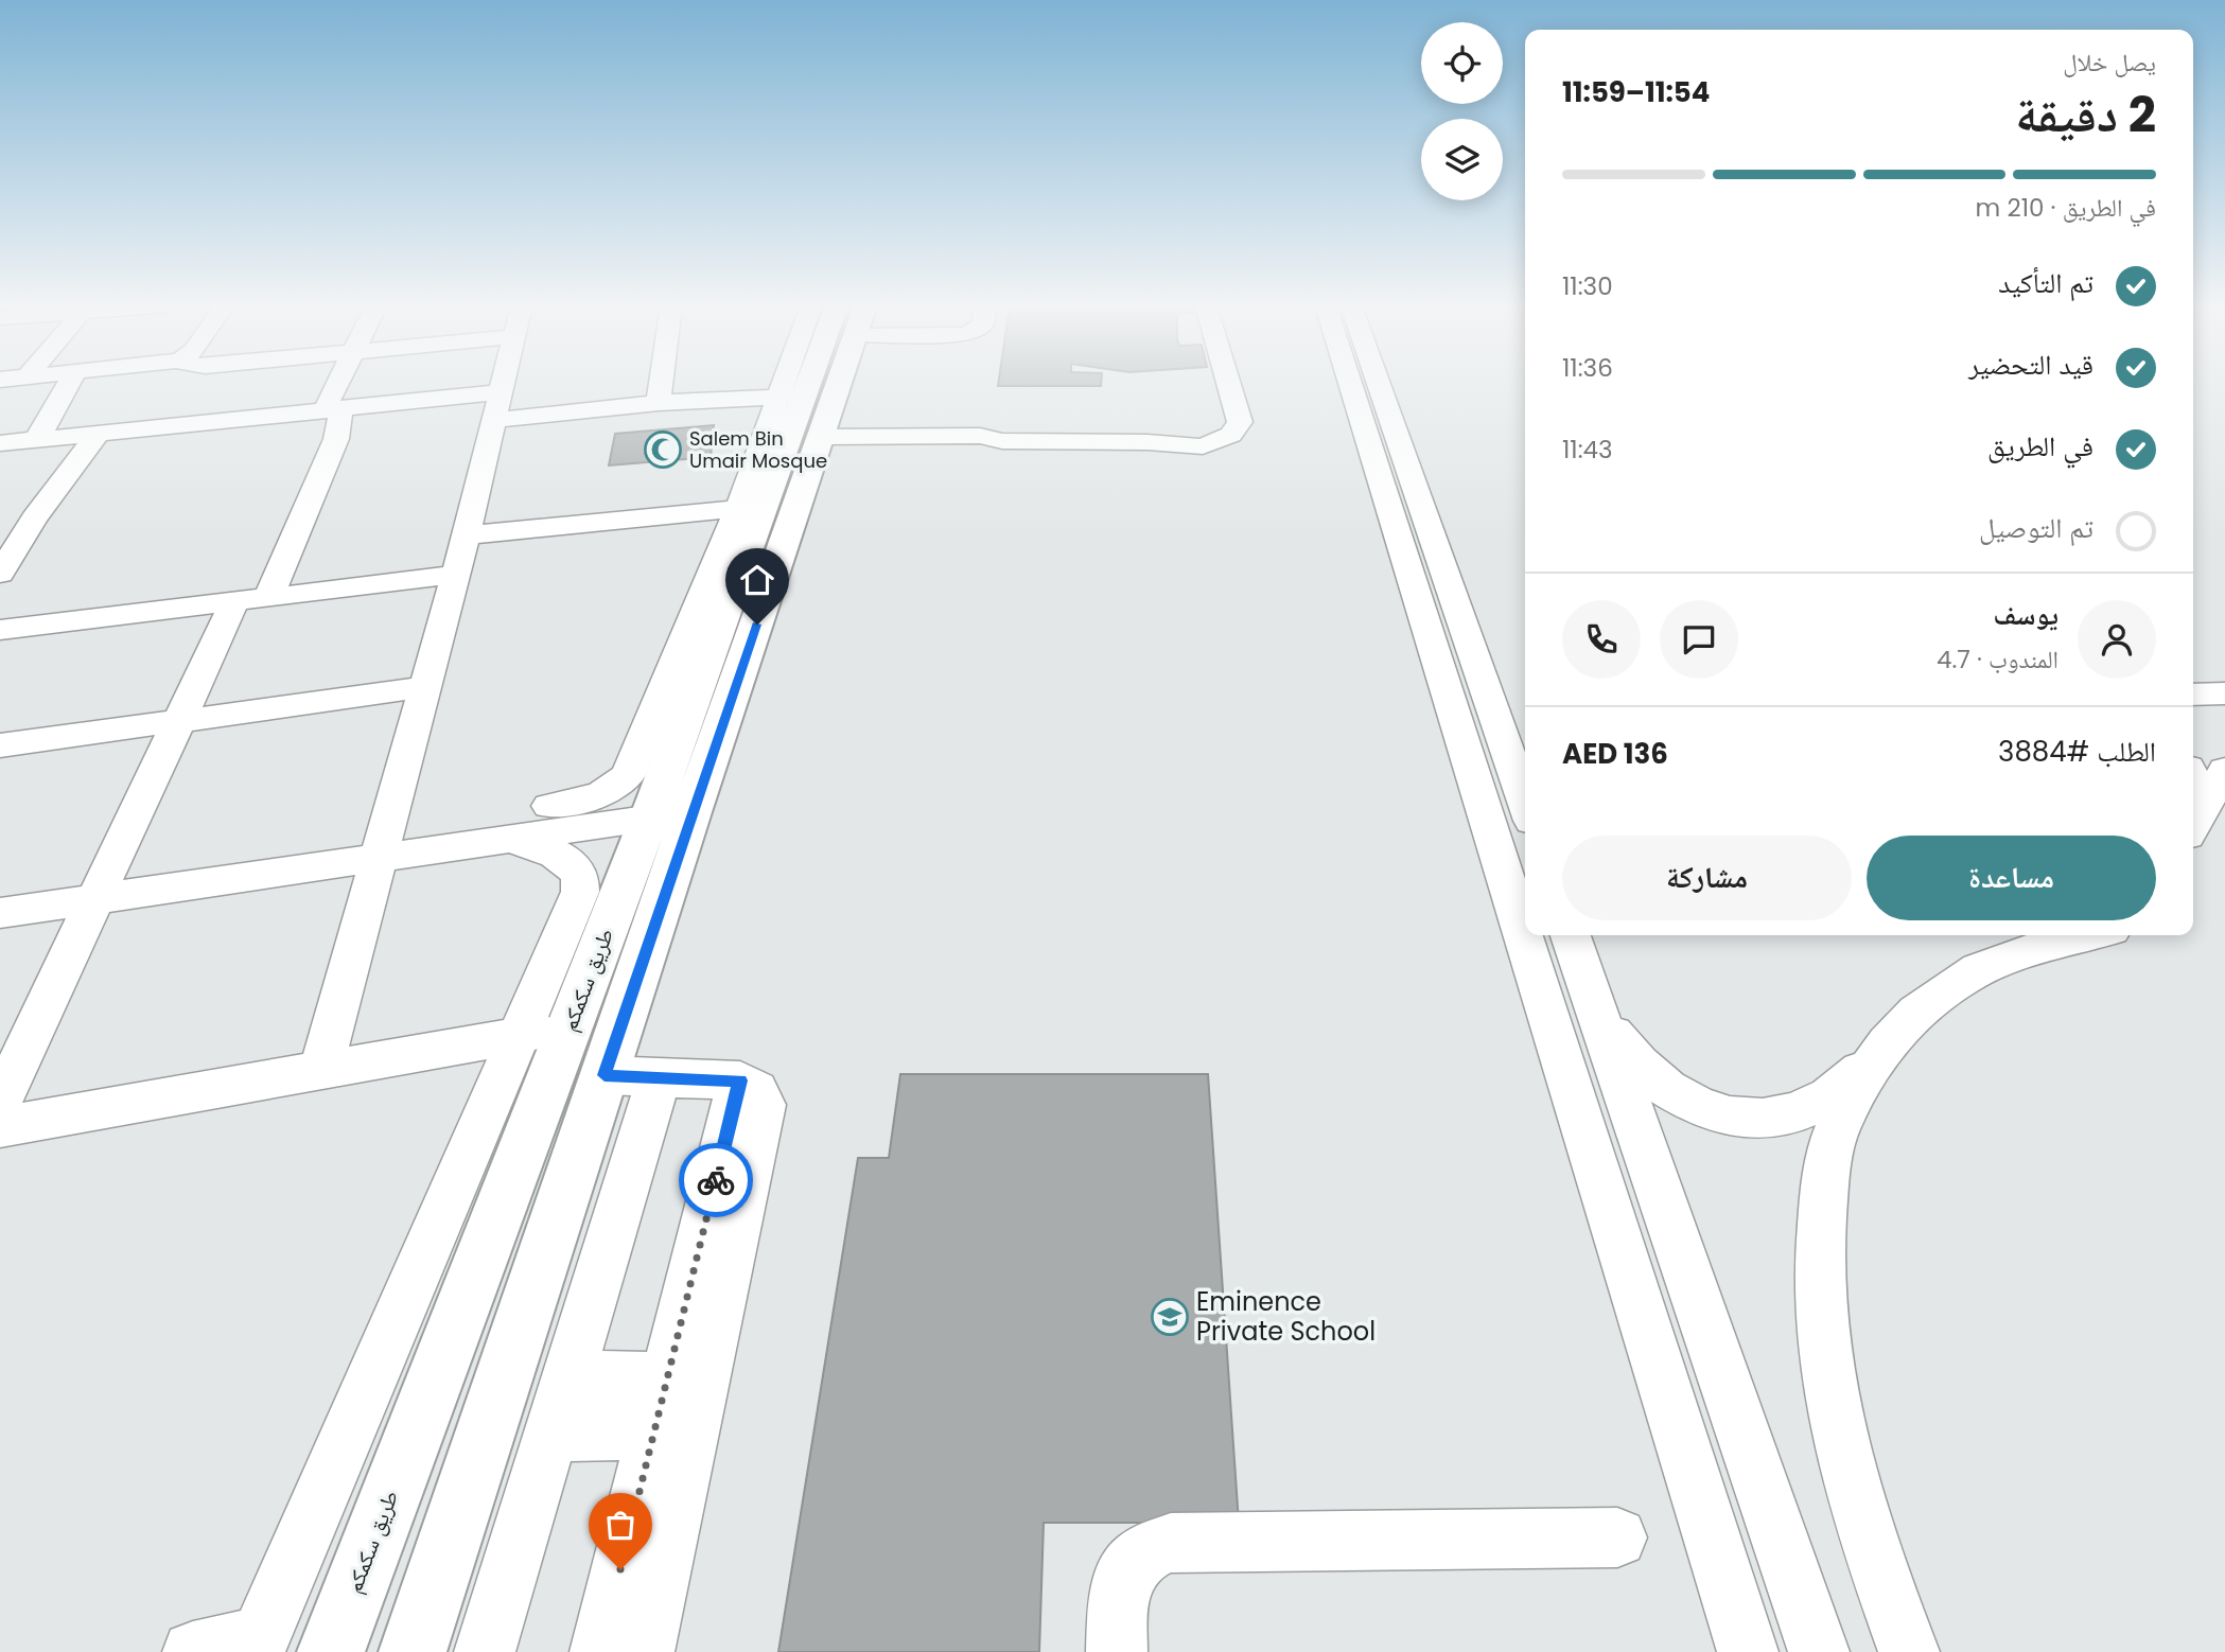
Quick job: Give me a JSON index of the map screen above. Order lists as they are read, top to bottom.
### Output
{
  "streets": {
    "main road": ["طريق سكمكم"]
  },
  "places": {
    "mosque": ["Salem Bin Umair Mosque"],
    "school or university": ["Eminence Private School"]
  },
  "page": {
    "heading": ["2 دقيقة", "يصل خلال", "11:54–11:59"],
    "panel": [
      "يوسف",
      "المندوب · 4.7",
      "الطلب #3884",
      "AED 136"
    ],
    "bar": "في الطريق · 210 m",
    "list": [
      ["تم التأكيد", "11:30"],
      ["قيد التحضير", "11:36"],
      ["في الطريق", "11:43"],
      "تم التوصيل"
    ],
    "buttons": ["مساعدة", "مشاركة"]
  }
}
